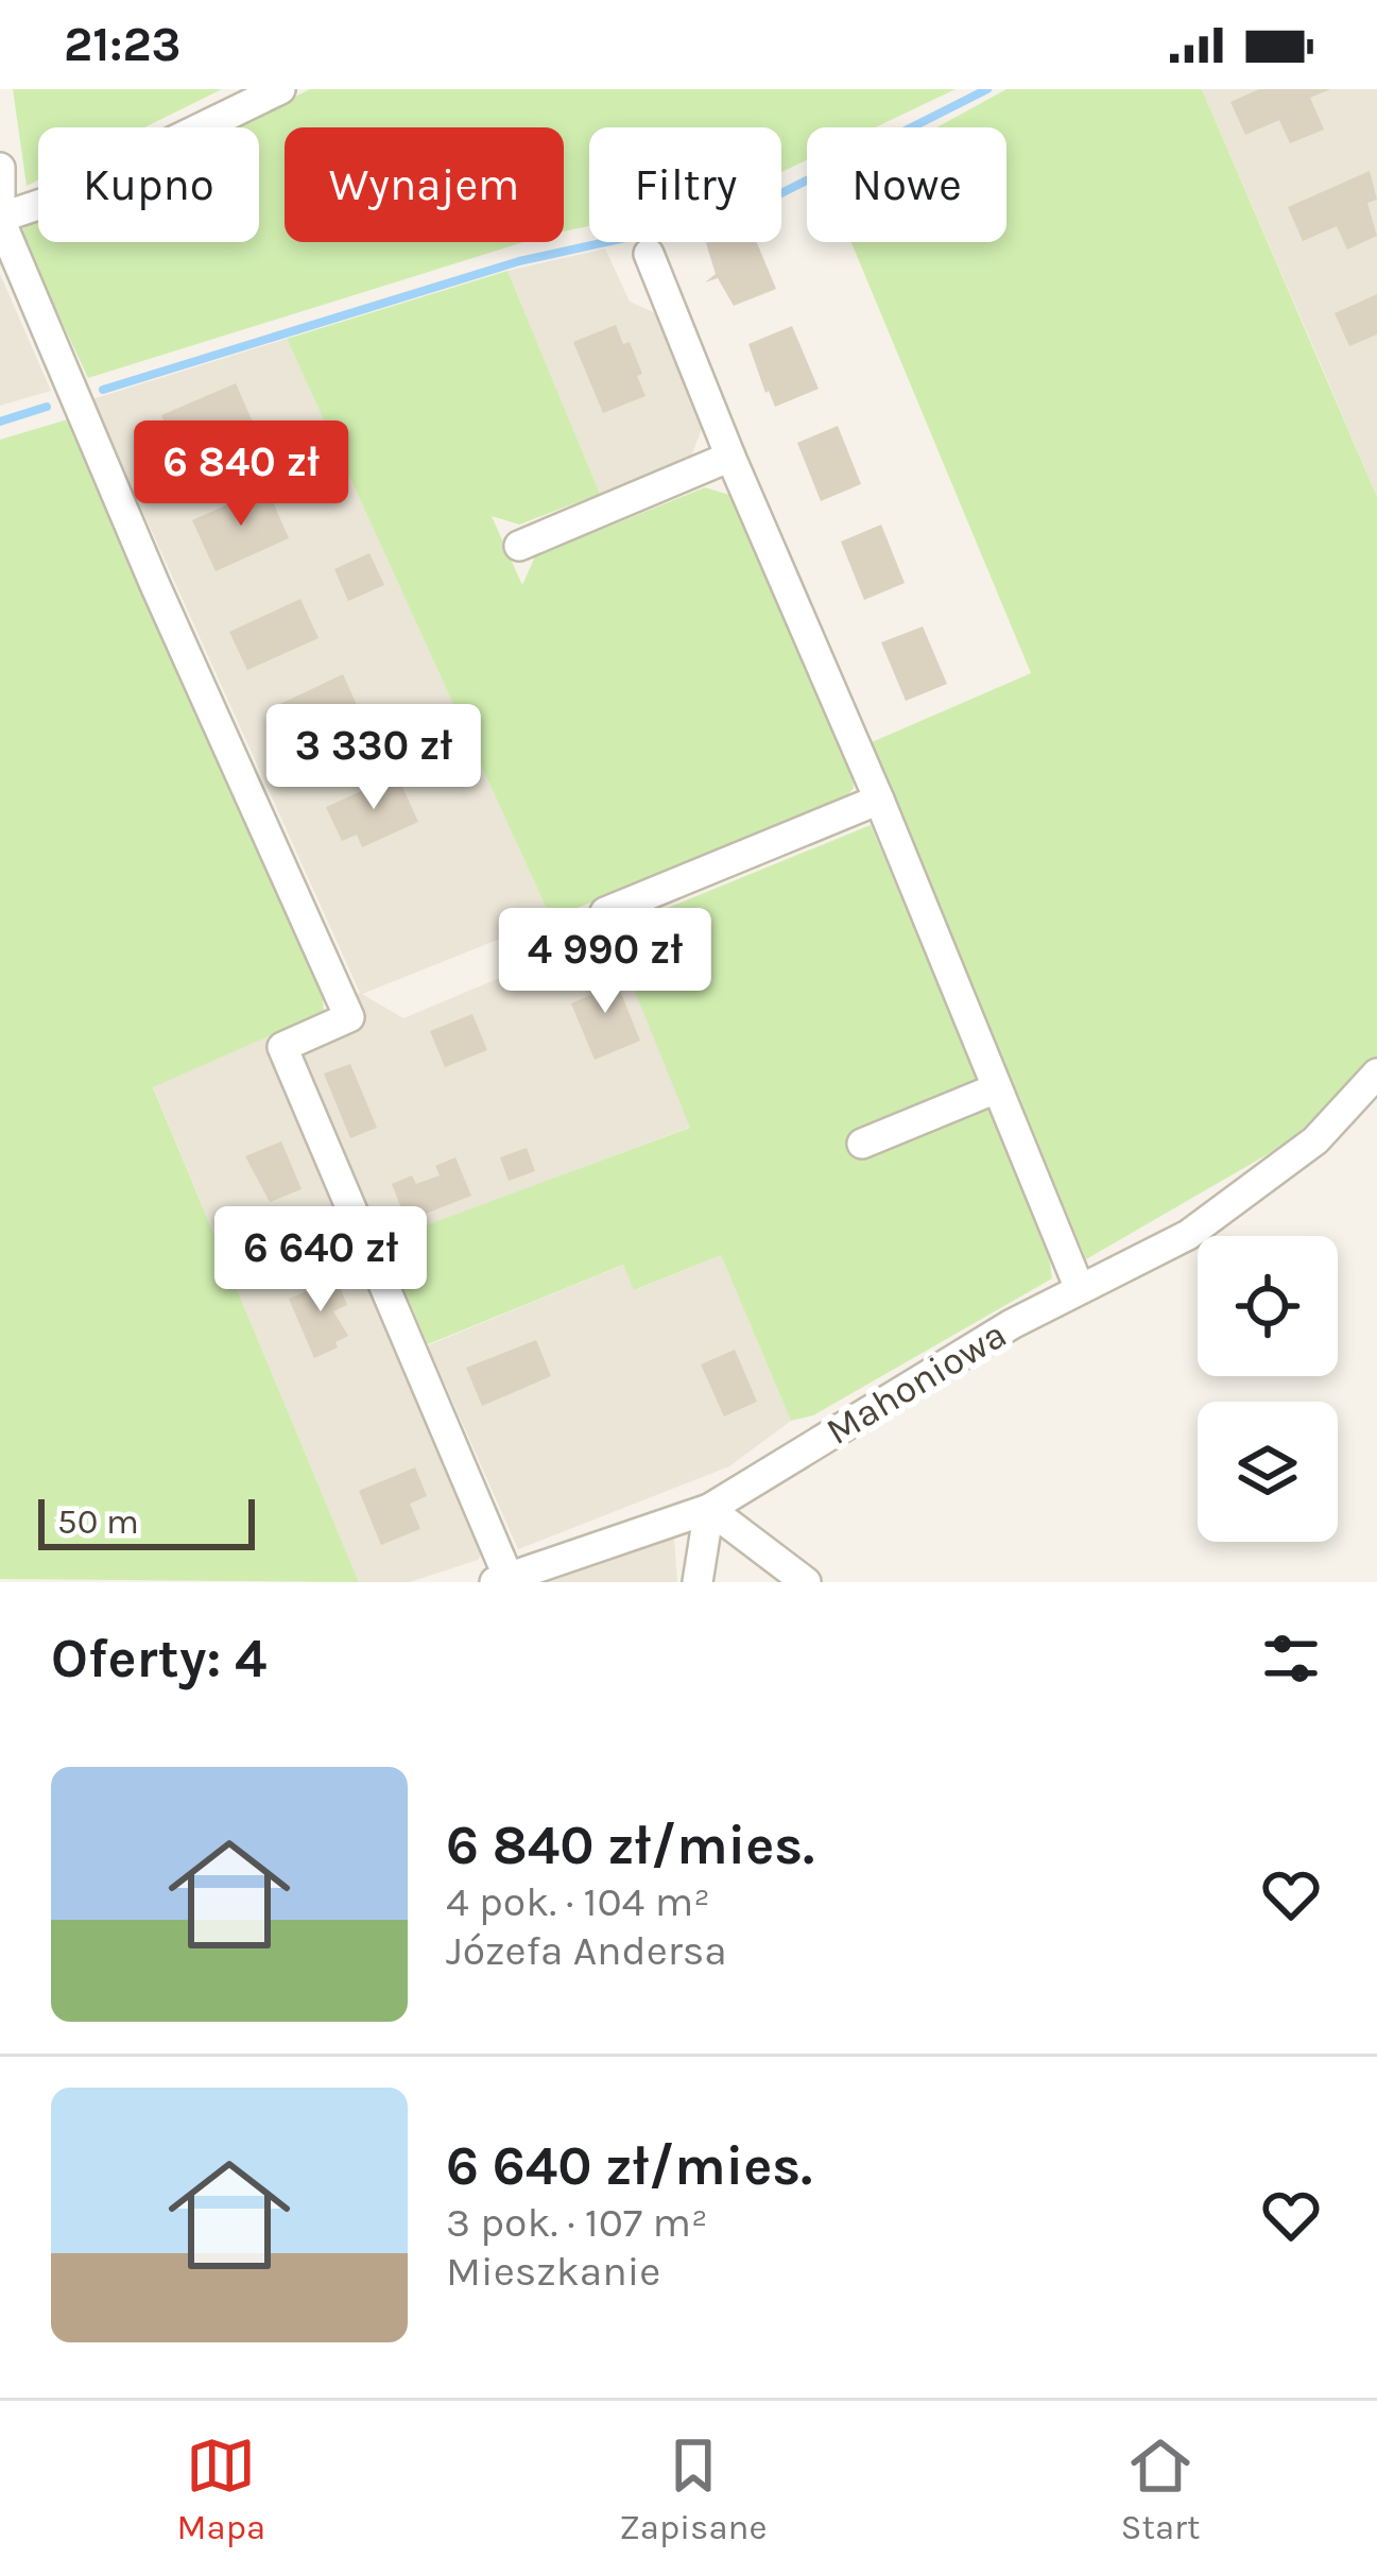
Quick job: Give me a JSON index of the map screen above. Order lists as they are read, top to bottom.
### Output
{
  "streets": {
    "street": ["Mahoniowa"]
  },
  "scale_bar": "50 m",
  "page": {
    "status": "21:23",
    "chip": [
      "Kupno",
      "Wynajem",
      "Filtry",
      "Nowe"
    ],
    "price": [
      "6 840 zł",
      "3 330 zł",
      "4 990 zł",
      "6 640 zł"
    ],
    "scale": "50 m",
    "heading": "Oferty: 4",
    "list": [
      {
        "name": "6 840 zł/mies.",
        "note": "4 pok. · 104 m² · Józefa Andersa"
      },
      {
        "name": "6 640 zł/mies.",
        "note": "3 pok. · 107 m² · Mieszkanie"
      }
    ],
    "tabs": ["Mapa", "Zapisane", "Start"]
  }
}
